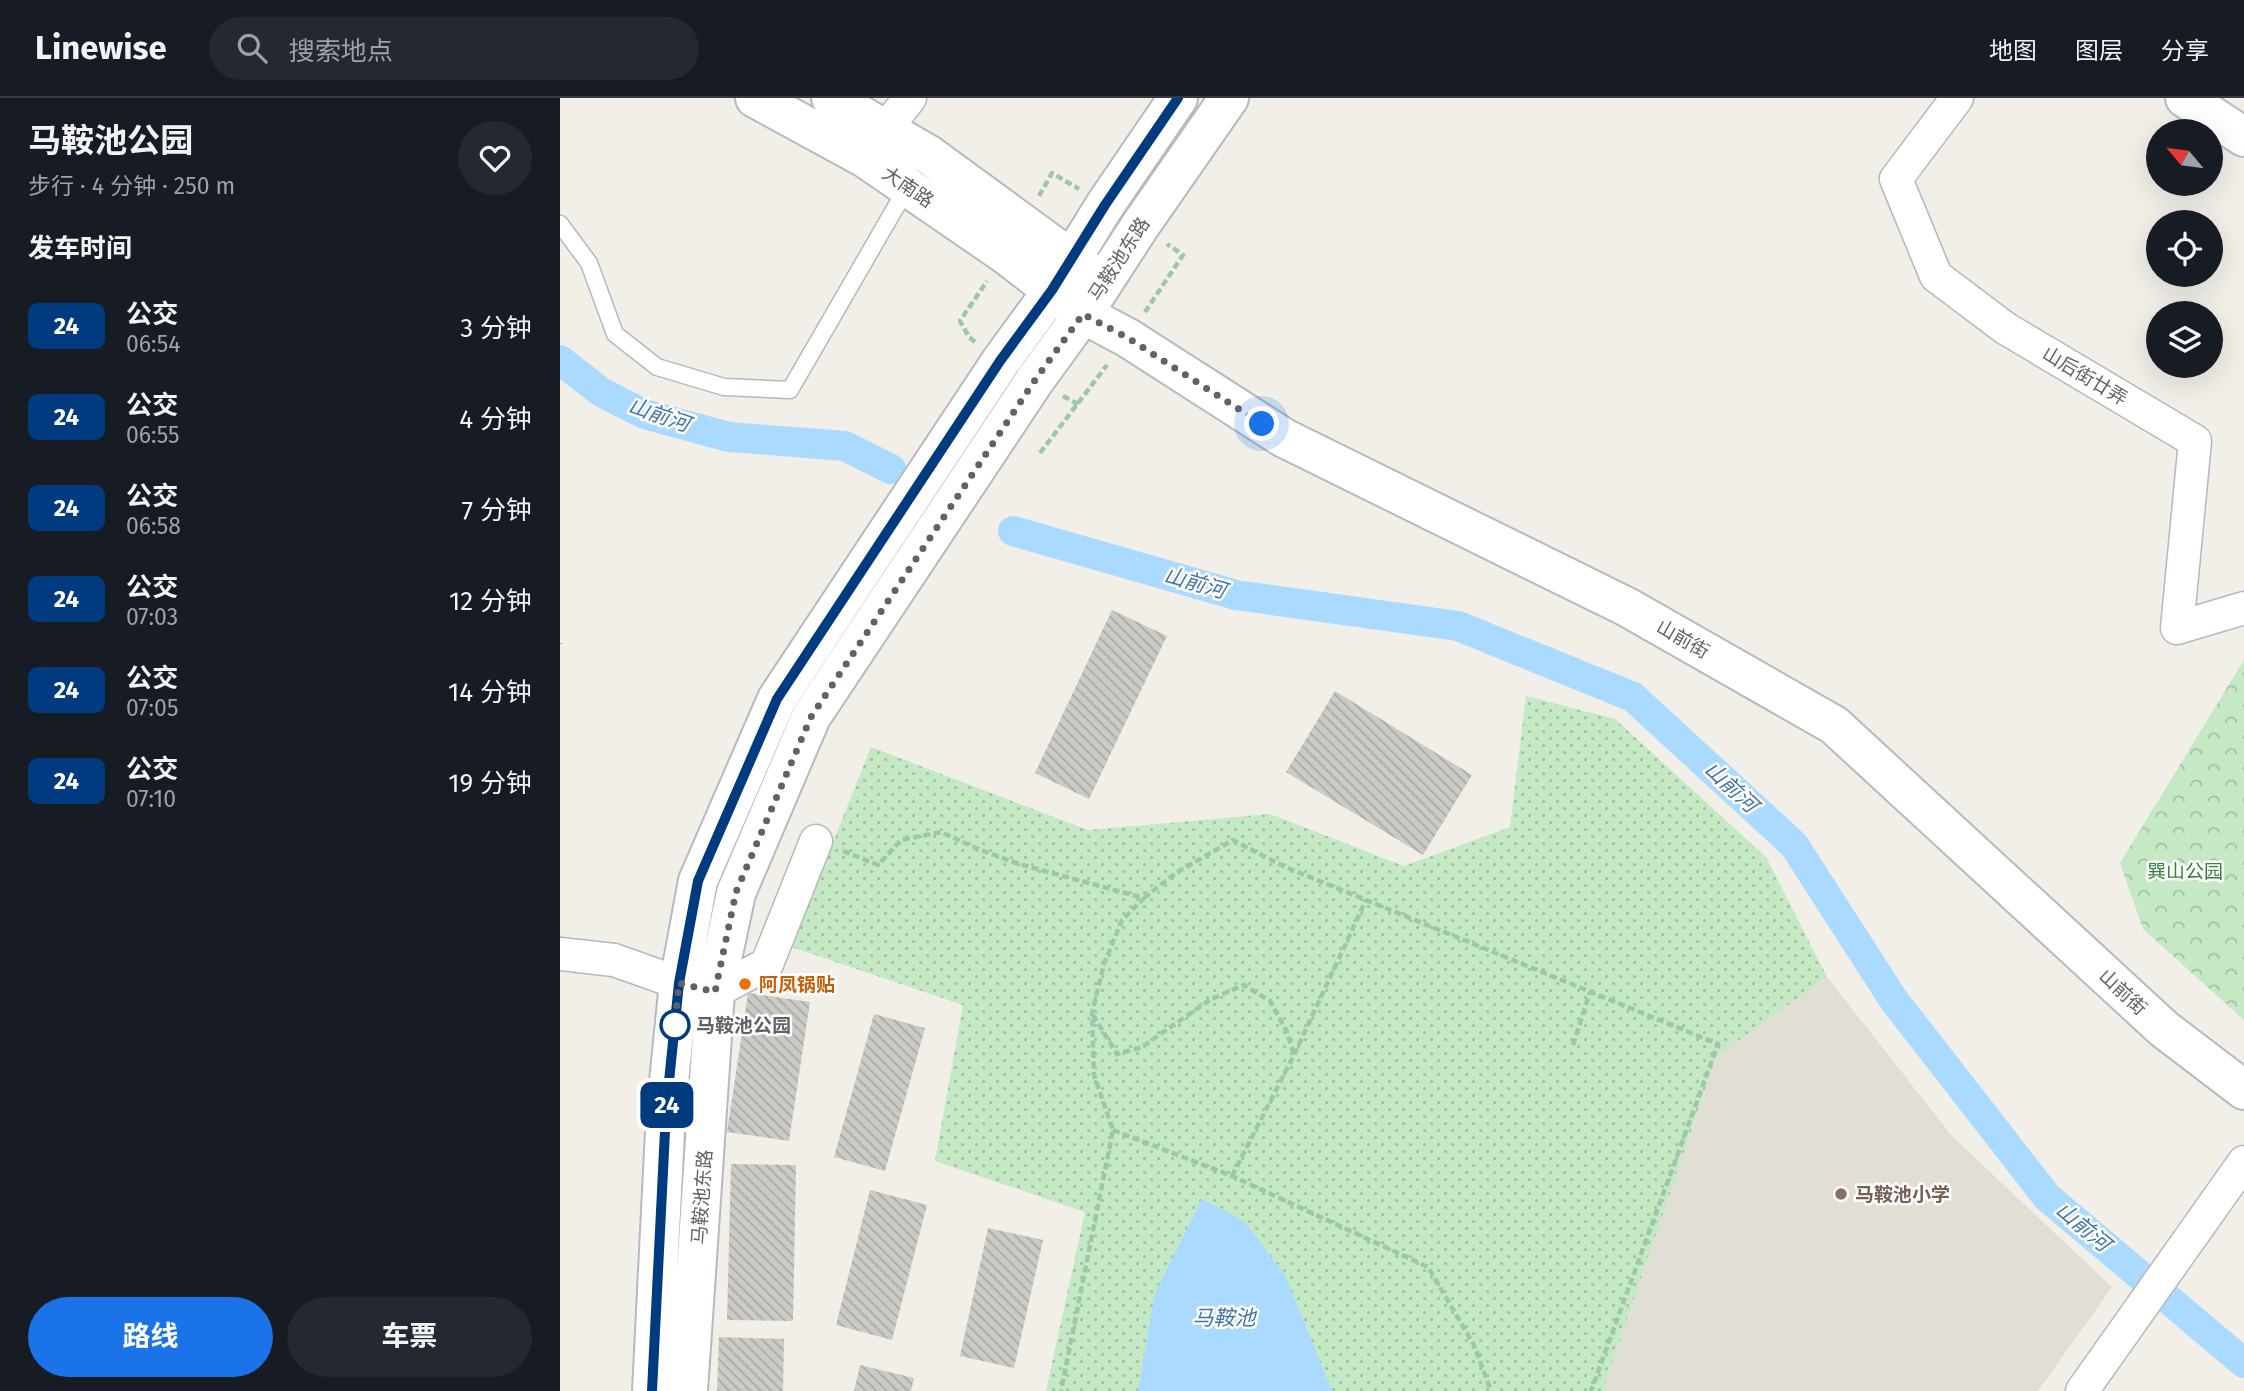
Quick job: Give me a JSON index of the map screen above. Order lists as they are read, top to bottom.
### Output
{
  "streets": {
    "main road": ["大南路", "马鞍池东路", "山前街"],
    "street": ["山后街廿弄"]
  },
  "crossings": [
    ["大南路", "马鞍池东路"],
    ["大南路", "山前街"],
    ["马鞍池东路", "山前街"]
  ],
  "water": ["山前河", "马鞍池"],
  "parks": ["巽山公园"],
  "places": ["阿凤锅贴", "马鞍池公园", "马鞍池小学"],
  "lines": ["bus line 24"],
  "north": "top left",
  "page": {
    "header": "Linewise",
    "search": "搜索地点",
    "nav": ["地图", "图层", "分享"],
    "heading": [
      ["马鞍池公园", "步行 · 4 分钟 · 250 m"],
      "发车时间"
    ],
    "on_map": "24",
    "list": [
      {
        "mark": "24",
        "name": "公交",
        "note": "06:54",
        "value": "3 分钟"
      },
      {
        "mark": "24",
        "name": "公交",
        "note": "06:55",
        "value": "4 分钟"
      },
      {
        "mark": "24",
        "name": "公交",
        "note": "06:58",
        "value": "7 分钟"
      },
      {
        "mark": "24",
        "name": "公交",
        "note": "07:03",
        "value": "12 分钟"
      },
      {
        "mark": "24",
        "name": "公交",
        "note": "07:05",
        "value": "14 分钟"
      },
      {
        "mark": "24",
        "name": "公交",
        "note": "07:10",
        "value": "19 分钟"
      }
    ],
    "buttons": ["路线", "车票"]
  }
}
